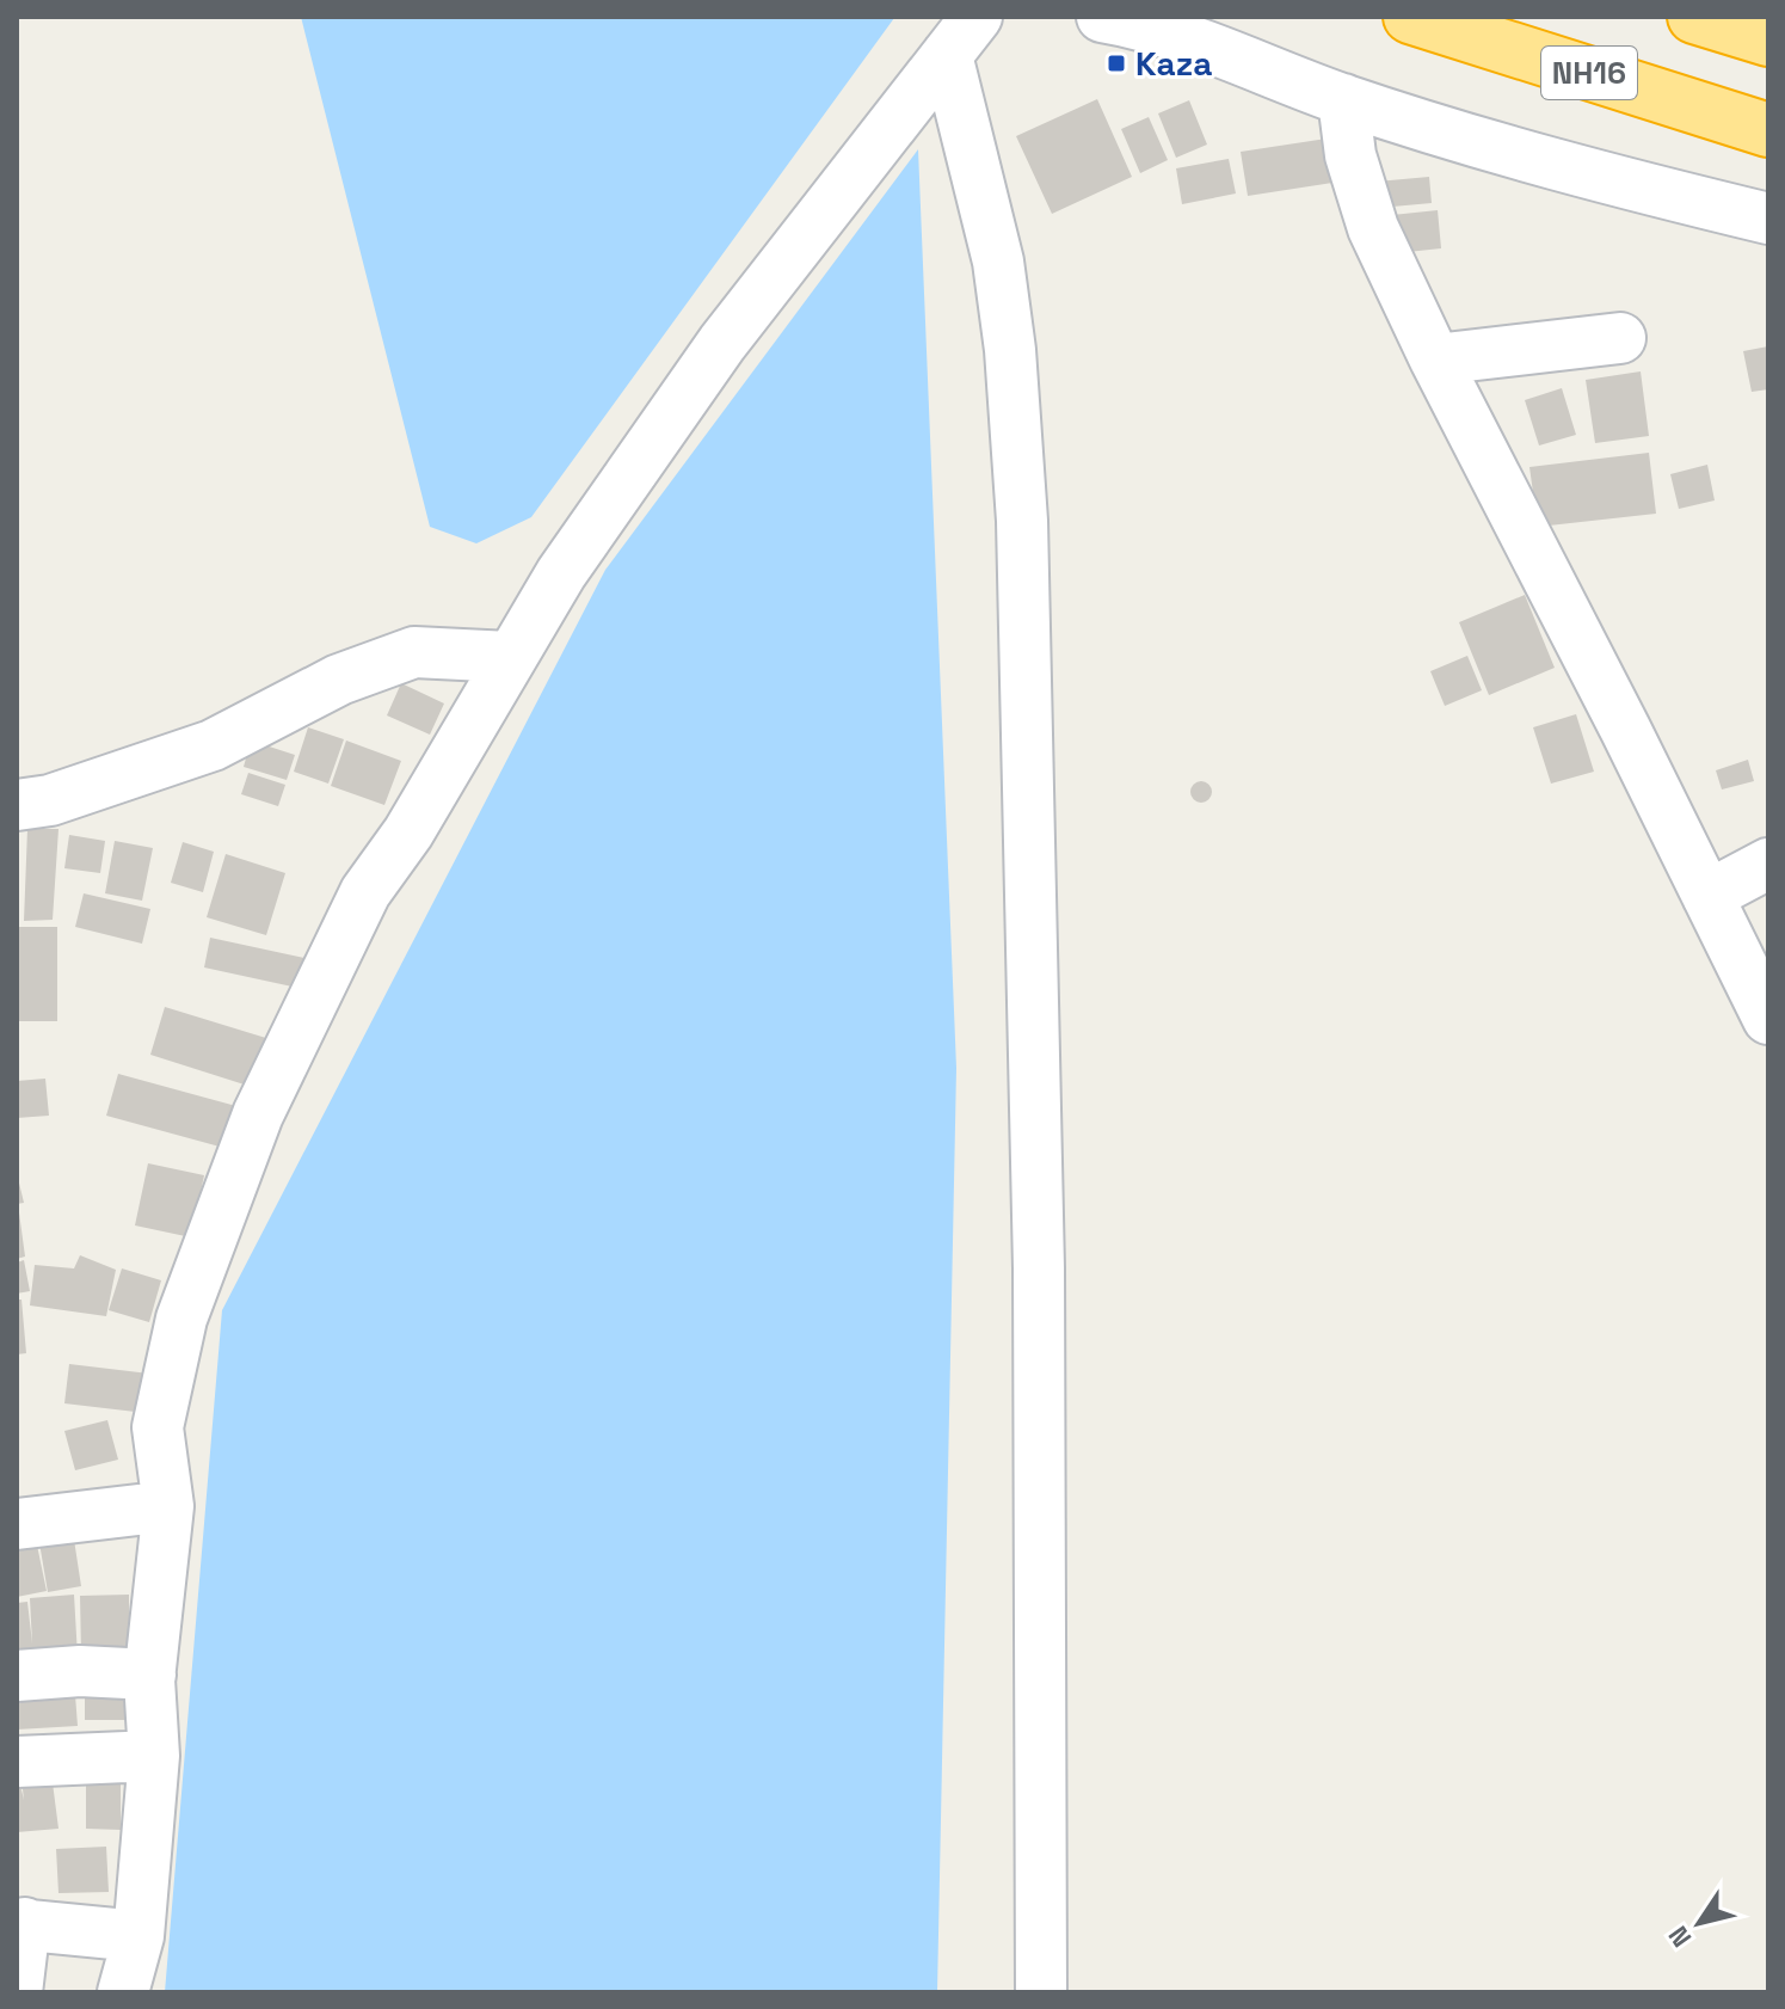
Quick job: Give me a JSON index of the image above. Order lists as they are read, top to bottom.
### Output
{
  "streets": {
    "highway": ["NH16"]
  },
  "places": {
    "transit": ["Kaza"]
  },
  "north": "bottom left"
}
